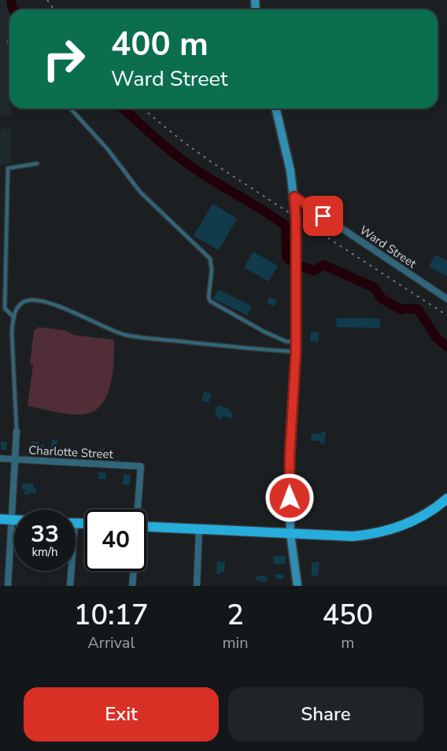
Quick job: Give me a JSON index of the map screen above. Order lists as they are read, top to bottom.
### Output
{
  "streets": {
    "street": ["Ward Street", "Charlotte Street"]
  },
  "page": {
    "turn": ["400 m", "Ward Street"],
    "speed": "33 km/h",
    "limit": "40",
    "eta": [
      "10:17",
      "Arrival",
      "2",
      "min",
      "450",
      "m"
    ],
    "buttons": ["Exit", "Share"]
  }
}
